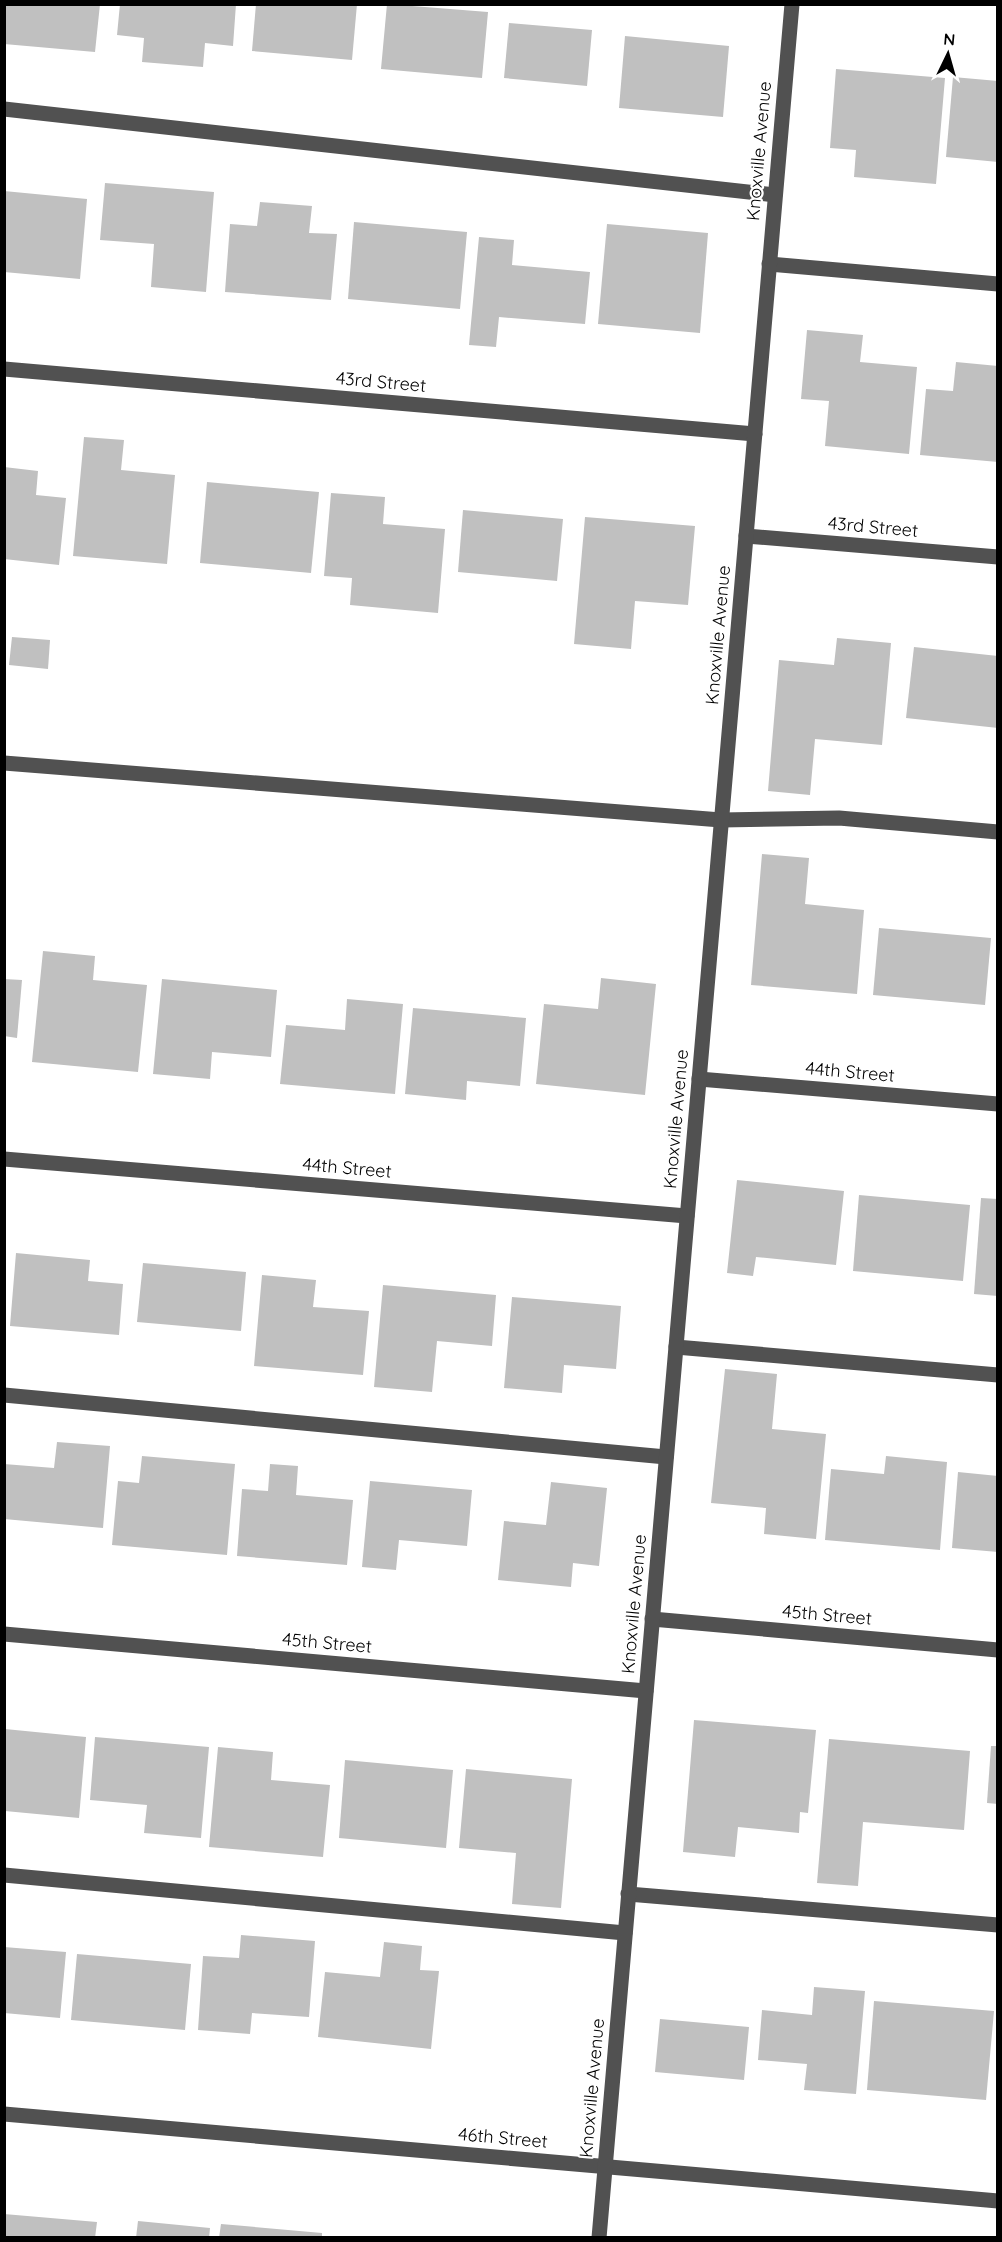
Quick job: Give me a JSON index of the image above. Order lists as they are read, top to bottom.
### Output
{
  "streets": {
    "street": [
      "Knoxville Avenue",
      "43rd Street",
      "44th Street",
      "45th Street",
      "46th Street"
    ]
  },
  "crossings": [
    ["Knoxville Avenue", "43rd Street"],
    ["Knoxville Avenue", "44th Street"],
    ["Knoxville Avenue", "45th Street"],
    ["Knoxville Avenue", "46th Street"]
  ],
  "north": "top"
}
